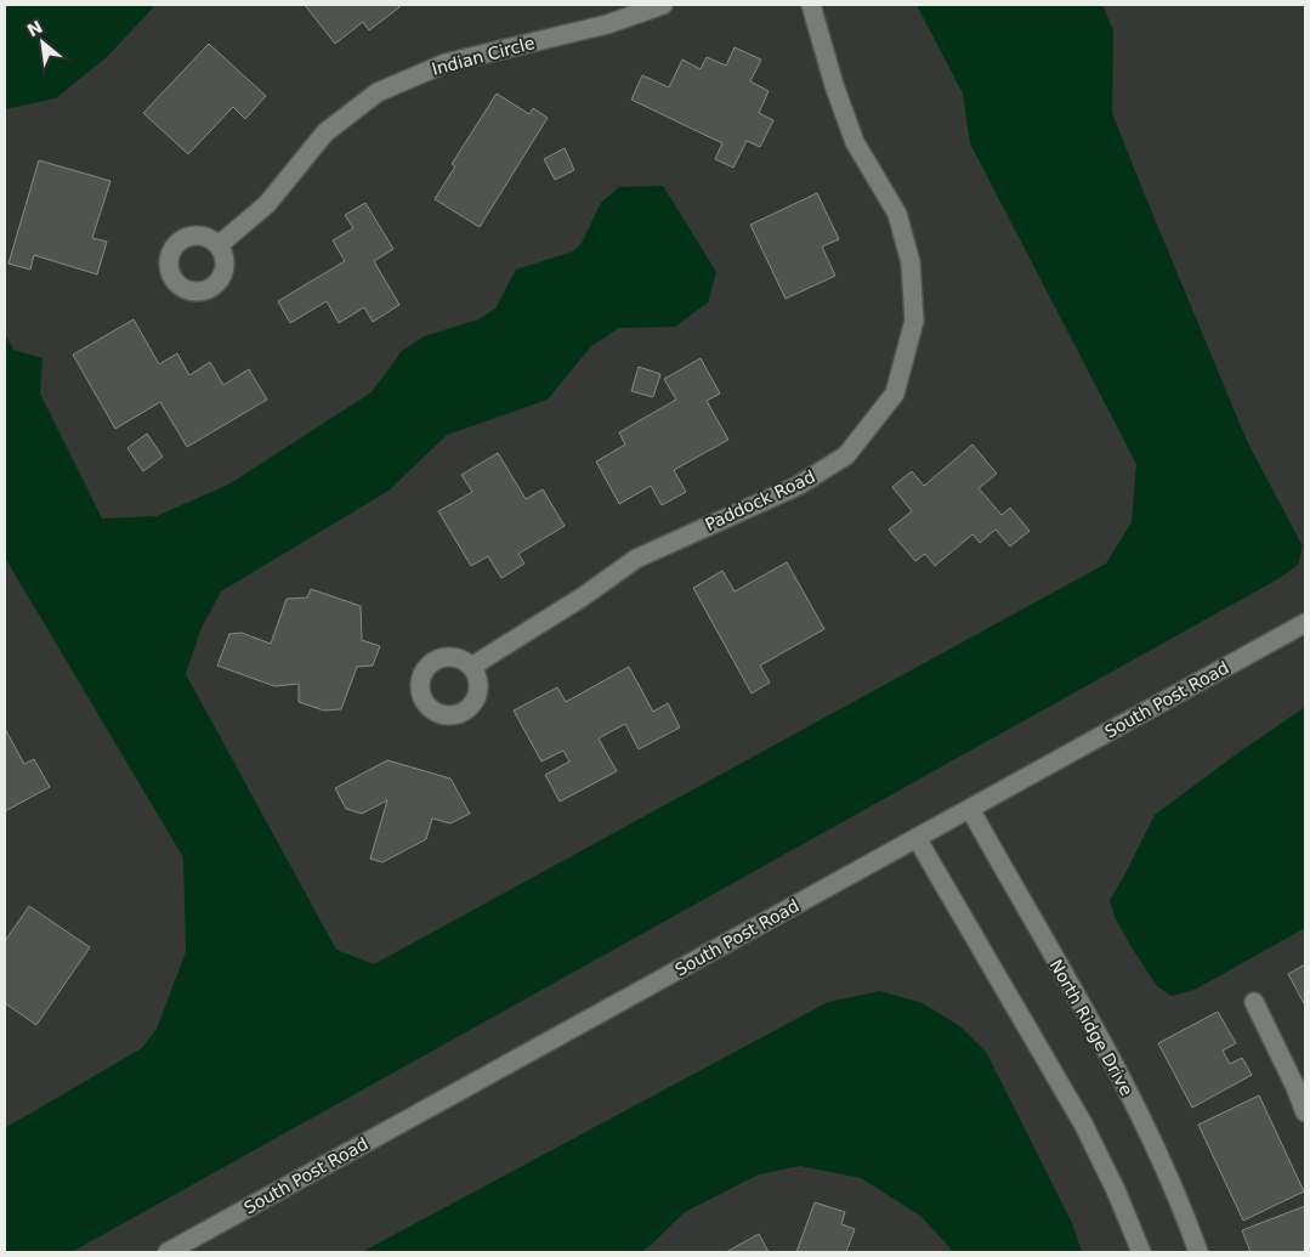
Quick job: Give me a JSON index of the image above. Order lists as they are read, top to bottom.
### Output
{
  "streets": {
    "street": [
      "Indian Circle",
      "Paddock Road",
      "South Post Road",
      "North Ridge Drive"
    ]
  },
  "crossings": [
    ["South Post Road", "North Ridge Drive"]
  ],
  "north": "top left"
}
